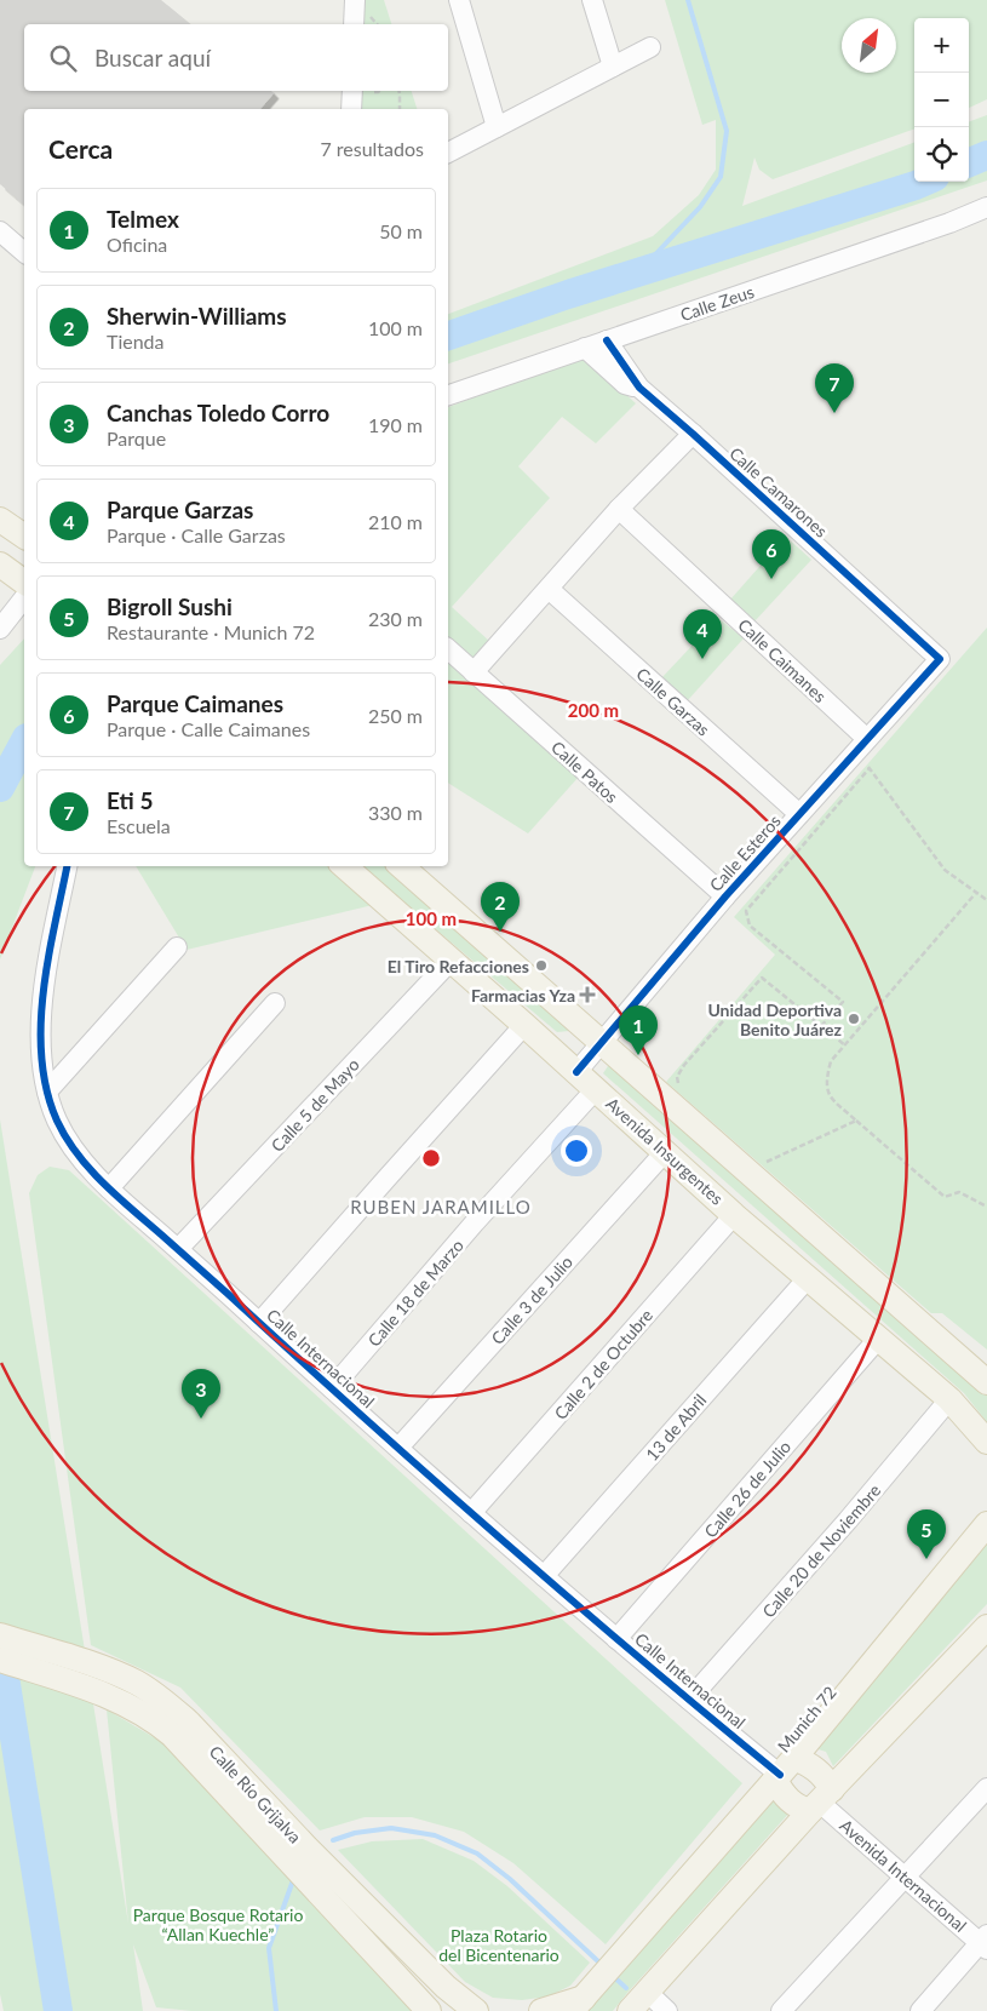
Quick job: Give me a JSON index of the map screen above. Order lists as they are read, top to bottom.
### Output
{
  "streets": {
    "main road": ["Avenida Insurgentes", "Munich 72", "Calle Río Grijalva"],
    "street": [
      "Calle Zeus",
      "Calle Camarones",
      "Calle Caimanes",
      "Calle Garzas",
      "Calle Patos",
      "Calle Esteros",
      "Calle 5 de Mayo",
      "Calle 18 de Marzo",
      "Calle 3 de Julio",
      "Calle Internacional",
      "Calle 2 de Octubre",
      "13 de Abril",
      "Calle 26 de Julio",
      "Calle 20 de Noviembre",
      "Avenida Internacional"
    ]
  },
  "crossings": [
    ["Calle Zeus", "Calle Camarones"],
    ["Calle Camarones", "Calle Esteros"],
    ["Calle Caimanes", "Calle Esteros"],
    ["Calle Garzas", "Calle Esteros"],
    ["Calle Patos", "Calle Esteros"],
    ["Calle Esteros", "Avenida Insurgentes"],
    ["Calle 5 de Mayo", "Avenida Insurgentes"],
    ["Calle 5 de Mayo", "Calle Internacional"],
    ["Avenida Insurgentes", "Calle 18 de Marzo"],
    ["Avenida Insurgentes", "Calle 3 de Julio"],
    ["Avenida Insurgentes", "Calle 2 de Octubre"],
    ["Avenida Insurgentes", "13 de Abril"],
    ["Avenida Insurgentes", "Calle 26 de Julio"],
    ["Avenida Insurgentes", "Calle 20 de Noviembre"],
    ["Calle 18 de Marzo", "Calle Internacional"],
    ["Calle 3 de Julio", "Calle Internacional"],
    ["Calle Internacional", "Calle 2 de Octubre"],
    ["Calle Internacional", "13 de Abril"],
    ["Calle Internacional", "Calle 26 de Julio"],
    ["Calle Internacional", "Calle 20 de Noviembre"],
    ["Calle Internacional", "Munich 72"],
    ["Calle Internacional", "Avenida Internacional"],
    ["Munich 72", "Avenida Internacional"]
  ],
  "districts": ["RUBEN JARAMILLO"],
  "parks": ["Parque Bosque Rotario “Allan Kuechle”", "Plaza Rotario del Bicentenario"],
  "places": {
    "other": ["El Tiro Refacciones", "Unidad Deportiva Benito Juárez"],
    "health": ["Farmacias Yza"]
  },
  "north": "top right",
  "page": {
    "map_buttons": ["+", "−"],
    "search": "Buscar aquí",
    "heading": ["Cerca", "7 resultados"],
    "list": [
      {
        "mark": "1",
        "name": "Telmex",
        "note": "Oficina",
        "value": "50 m"
      },
      {
        "mark": "2",
        "name": "Sherwin-Williams",
        "note": "Tienda",
        "value": "100 m"
      },
      {
        "mark": "3",
        "name": "Canchas Toledo Corro",
        "note": "Parque",
        "value": "190 m"
      },
      {
        "mark": "4",
        "name": "Parque Garzas",
        "note": "Parque · Calle Garzas",
        "value": "210 m"
      },
      {
        "mark": "5",
        "name": "Bigroll Sushi",
        "note": "Restaurante · Munich 72",
        "value": "230 m"
      },
      {
        "mark": "6",
        "name": "Parque Caimanes",
        "note": "Parque · Calle Caimanes",
        "value": "250 m"
      },
      {
        "mark": "7",
        "name": "Eti 5",
        "note": "Escuela",
        "value": "330 m"
      }
    ],
    "pins": [
      "7",
      "6",
      "4",
      "2",
      "1",
      "3",
      "5"
    ]
  },
  "rings": ["200 m", "100 m"]
}
